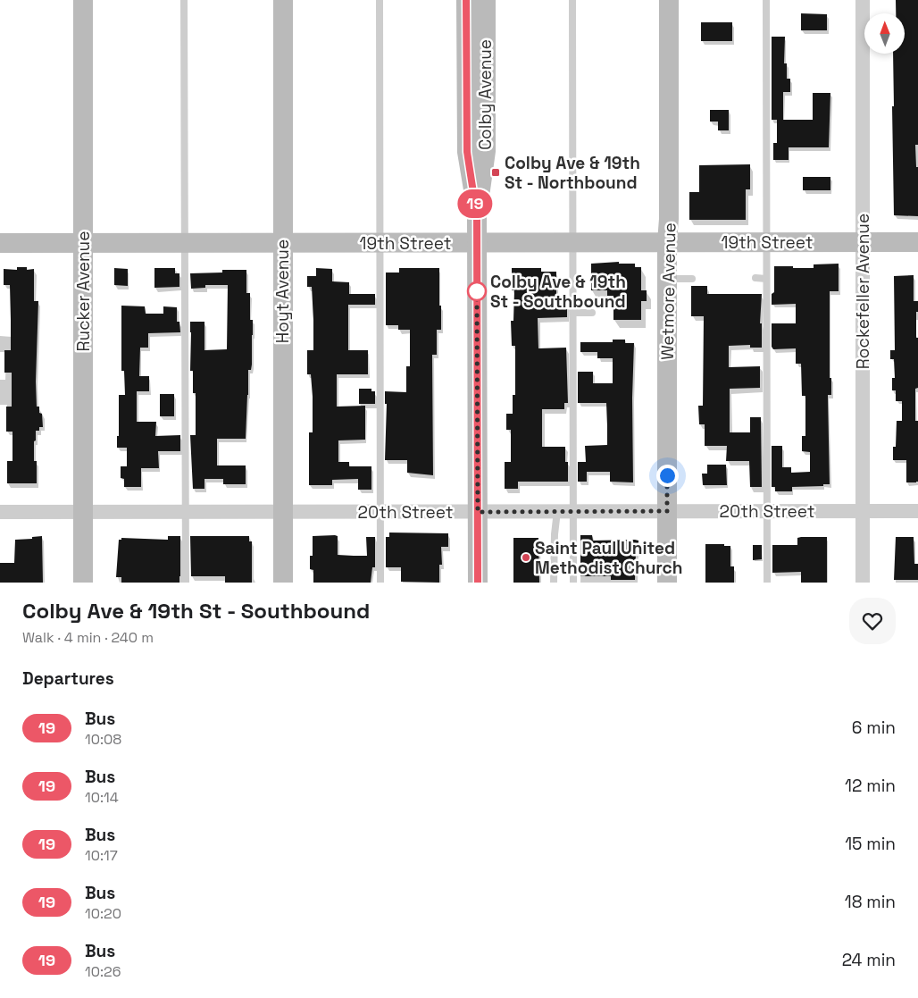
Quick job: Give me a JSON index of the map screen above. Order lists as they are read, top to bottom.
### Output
{
  "streets": {
    "street": [
      "Colby Avenue",
      "19th Street",
      "Rucker Avenue",
      "Hoyt Avenue",
      "Wetmore Avenue",
      "Rockefeller Avenue",
      "20th Street"
    ]
  },
  "crossings": [
    ["Colby Avenue", "19th Street"],
    ["Colby Avenue", "20th Street"],
    ["19th Street", "Rucker Avenue"],
    ["19th Street", "Hoyt Avenue"],
    ["19th Street", "Wetmore Avenue"],
    ["19th Street", "Rockefeller Avenue"],
    ["Rucker Avenue", "20th Street"],
    ["Hoyt Avenue", "20th Street"],
    ["Wetmore Avenue", "20th Street"],
    ["Rockefeller Avenue", "20th Street"]
  ],
  "places": {
    "transit": ["Colby Ave & 19th St - Northbound"],
    "other": ["Colby Ave & 19th St - Southbound", "Saint Paul United Methodist Church"]
  },
  "lines": ["bus line 19"],
  "north": "top",
  "page": {
    "on_map": "19",
    "heading": [
      ["Colby Ave & 19th St - Southbound", "Walk · 4 min · 240 m"],
      "Departures"
    ],
    "list": [
      {
        "mark": "19",
        "name": "Bus",
        "note": "10:08",
        "value": "6 min"
      },
      {
        "mark": "19",
        "name": "Bus",
        "note": "10:14",
        "value": "12 min"
      },
      {
        "mark": "19",
        "name": "Bus",
        "note": "10:17",
        "value": "15 min"
      },
      {
        "mark": "19",
        "name": "Bus",
        "note": "10:20",
        "value": "18 min"
      },
      {
        "mark": "19",
        "name": "Bus",
        "note": "10:26",
        "value": "24 min"
      }
    ]
  }
}
